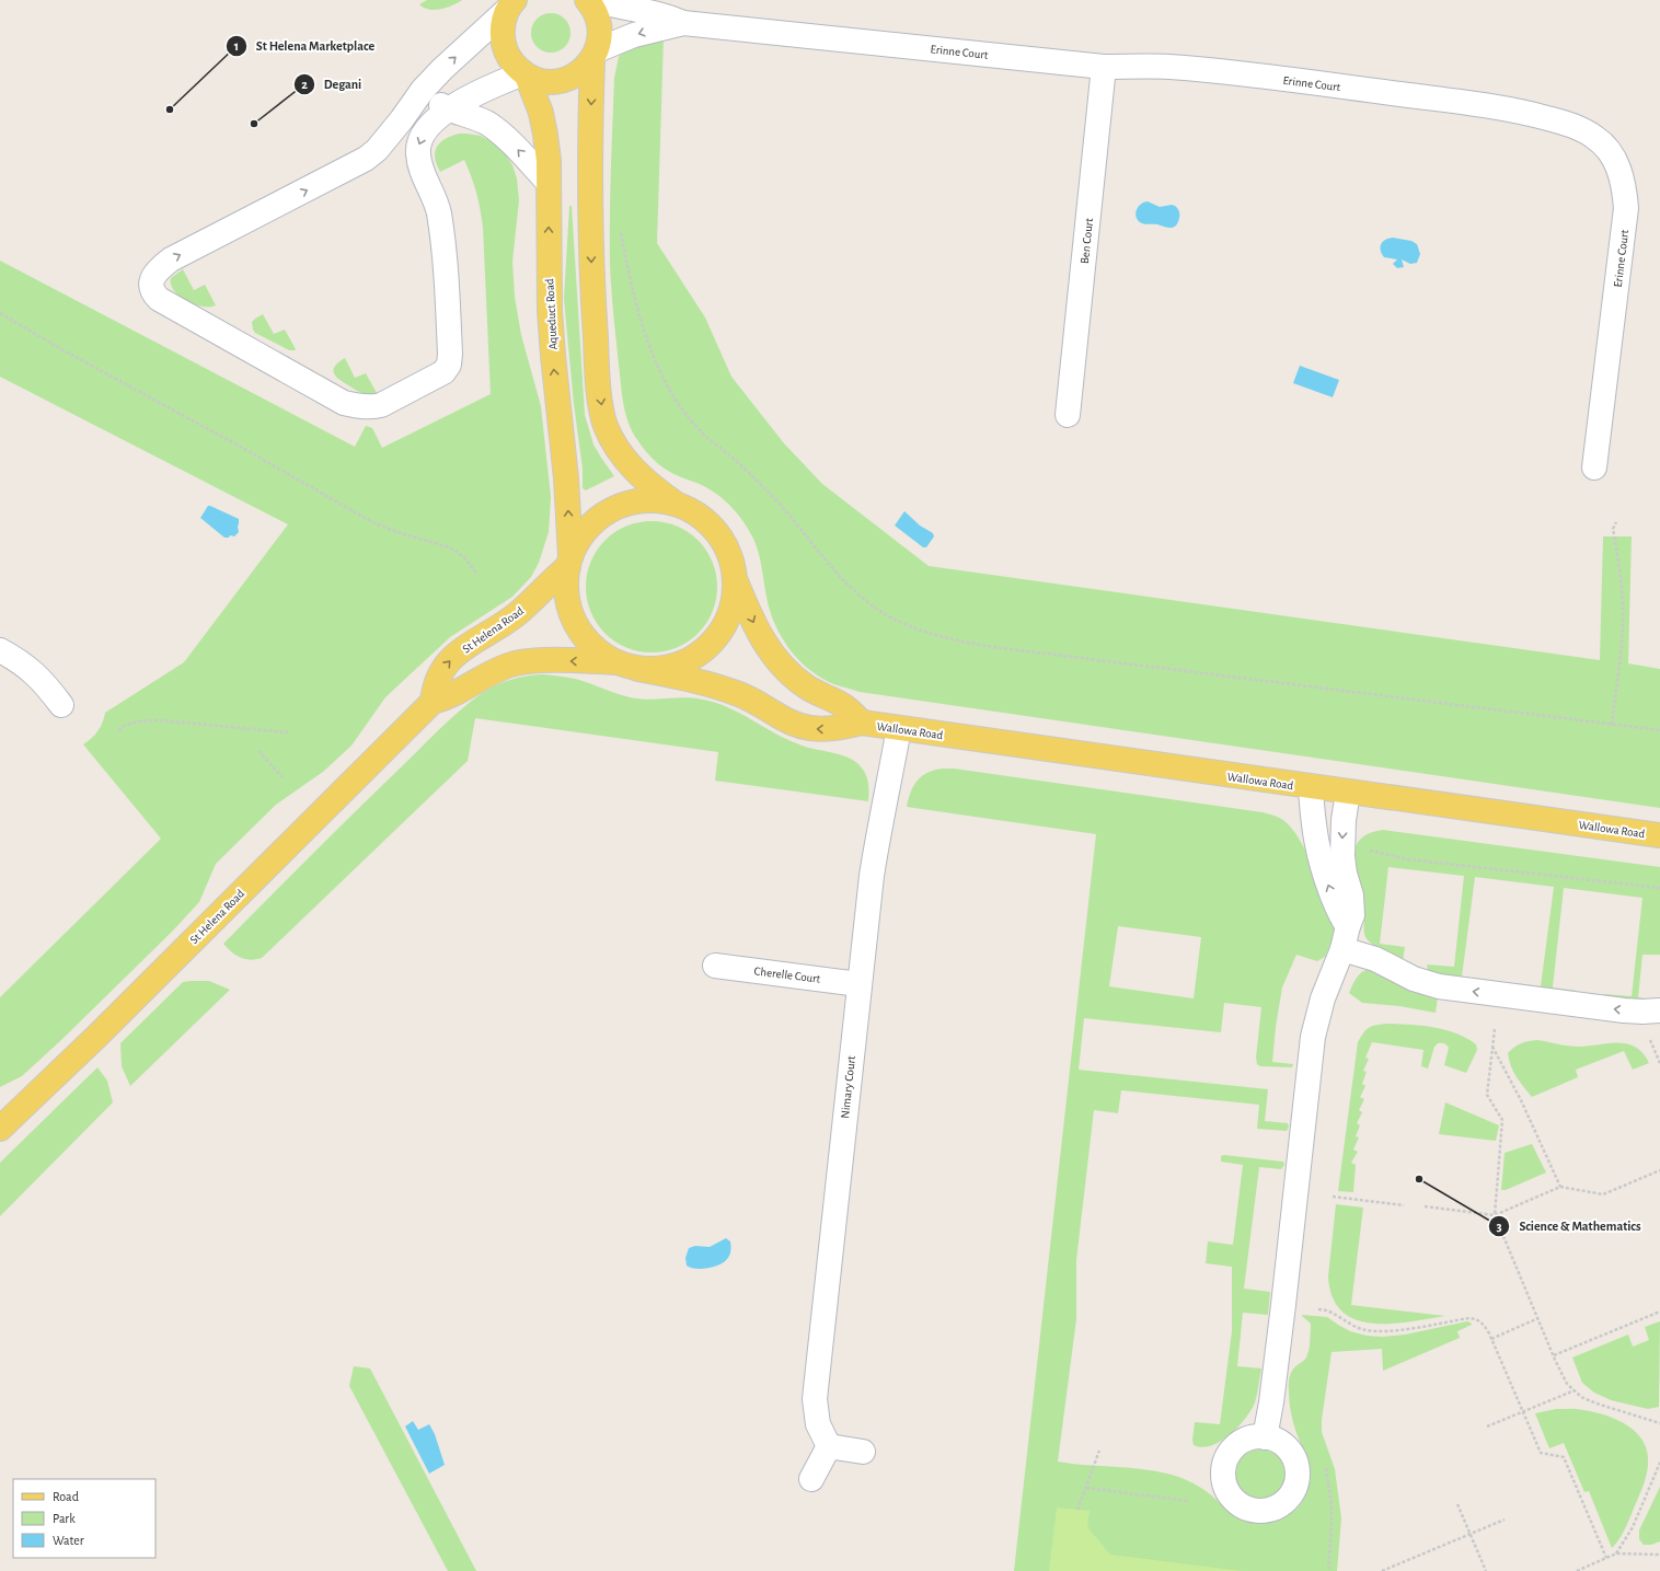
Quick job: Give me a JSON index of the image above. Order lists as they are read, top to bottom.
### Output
{
  "streets": {
    "main road": ["Aqueduct Road", "St Helena Road", "Wallowa Road"],
    "street": [
      "Erinne Court",
      "Ben Court",
      "Cherelle Court",
      "Nimary Court"
    ]
  },
  "crossings": [
    ["Erinne Court", "Ben Court"],
    ["Aqueduct Road", "St Helena Road"],
    ["Aqueduct Road", "Wallowa Road"],
    ["St Helena Road", "Wallowa Road"],
    ["Wallowa Road", "Nimary Court"],
    ["Cherelle Court", "Nimary Court"]
  ],
  "places": ["St Helena Marketplace", "Degani", "Science & Mathematics"],
  "legend": ["Road", "Park", "Water"]
}
